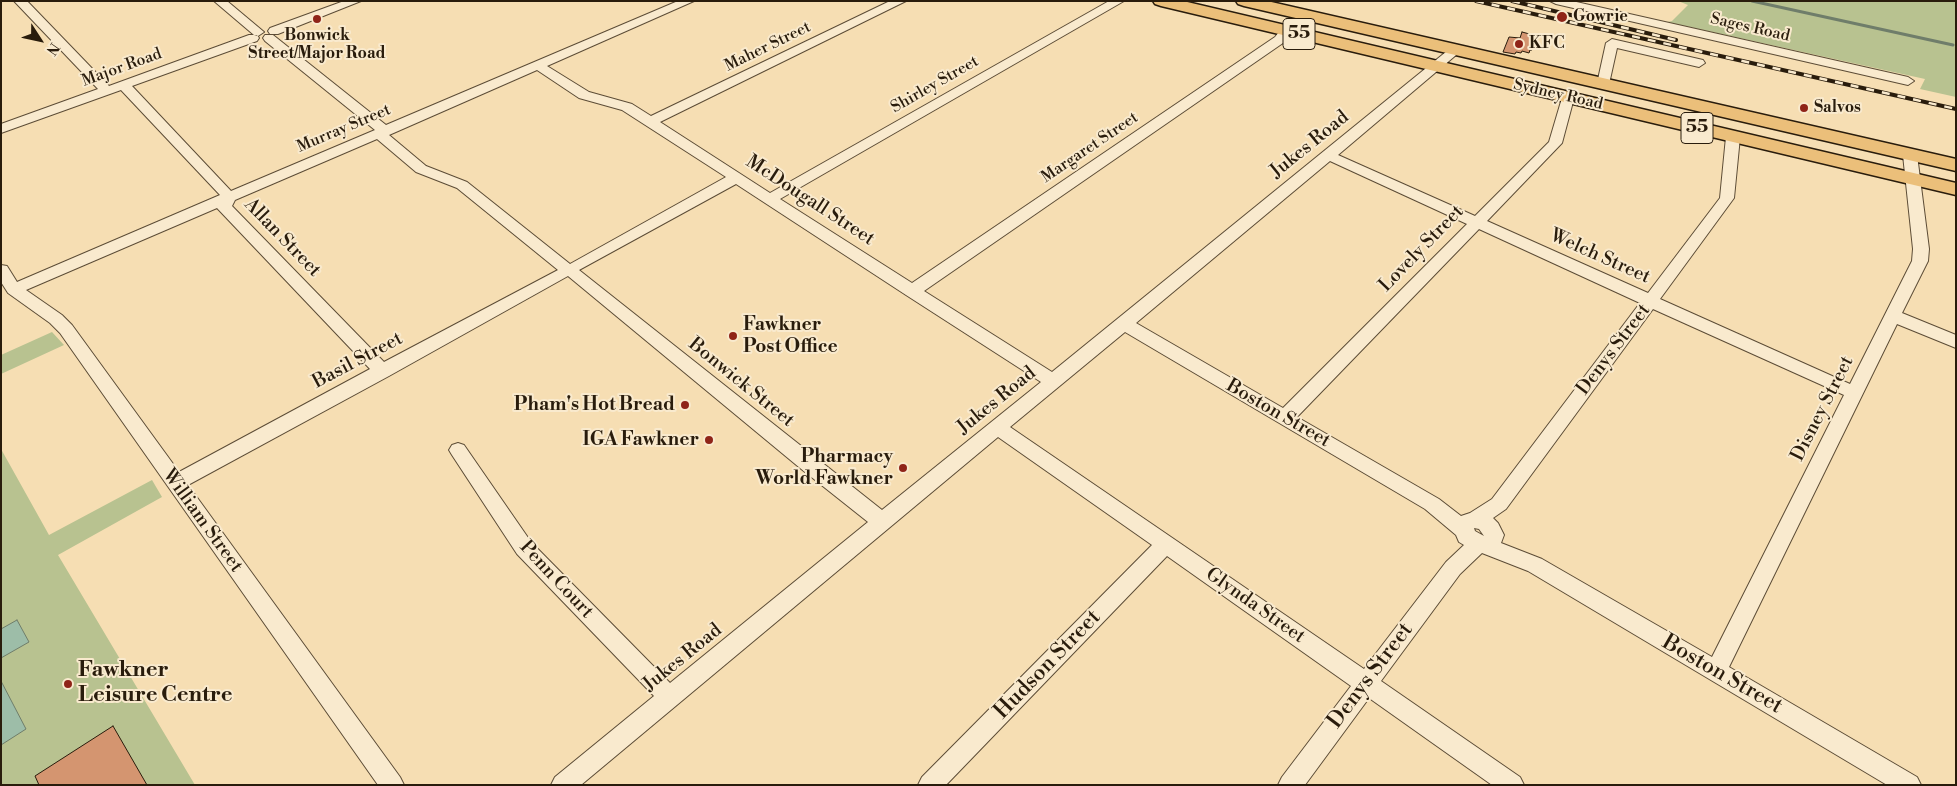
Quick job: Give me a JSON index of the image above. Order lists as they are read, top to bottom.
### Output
{
  "streets": {
    "highway": ["55", "Sydney Road"],
    "street": [
      "Sages Road",
      "Maher Street",
      "Major Road",
      "Shirley Street",
      "Murray Street",
      "Jukes Road",
      "Margaret Street",
      "McDougall Street",
      "Allan Street",
      "Lovely Street",
      "Welch Street",
      "Denys Street",
      "Basil Street",
      "Bonwick Street",
      "Disney Street",
      "Boston Street",
      "William Street",
      "Penn Court",
      "Glynda Street",
      "Hudson Street"
    ]
  },
  "crossings": [
    ["Maher Street", "McDougall Street"],
    ["Major Road", "Allan Street"],
    ["Major Road", "Bonwick Street"],
    ["Shirley Street", "McDougall Street"],
    ["Sydney Road", "Jukes Road"],
    ["Sydney Road", "Margaret Street"],
    ["Sydney Road", "Lovely Street"],
    ["Sydney Road", "Denys Street"],
    ["Sydney Road", "Disney Street"],
    ["Murray Street", "McDougall Street"],
    ["Murray Street", "Allan Street"],
    ["Murray Street", "Bonwick Street"],
    ["Murray Street", "William Street"],
    ["Jukes Road", "McDougall Street"],
    ["Jukes Road", "Welch Street"],
    ["Jukes Road", "Bonwick Street"],
    ["Jukes Road", "Boston Street"],
    ["Jukes Road", "Penn Court"],
    ["Jukes Road", "Glynda Street"],
    ["Margaret Street", "McDougall Street"],
    ["McDougall Street", "Basil Street"],
    ["Allan Street", "Basil Street"],
    ["Lovely Street", "Welch Street"],
    ["Lovely Street", "Boston Street"],
    ["Welch Street", "Denys Street"],
    ["Welch Street", "Disney Street"],
    ["Denys Street", "Boston Street"],
    ["Denys Street", "Glynda Street"],
    ["Basil Street", "Bonwick Street"],
    ["Basil Street", "William Street"],
    ["Disney Street", "Boston Street"],
    ["Glynda Street", "Hudson Street"]
  ],
  "places": [
    "Gowrie",
    "Bonwick Street/Major Road",
    "KFC",
    "Salvos",
    "Fawkner Post Office",
    "Pham's Hot Bread",
    "IGA Fawkner",
    "Pharmacy World Fawkner",
    "Fawkner Leisure Centre"
  ],
  "north": "bottom right"
}
